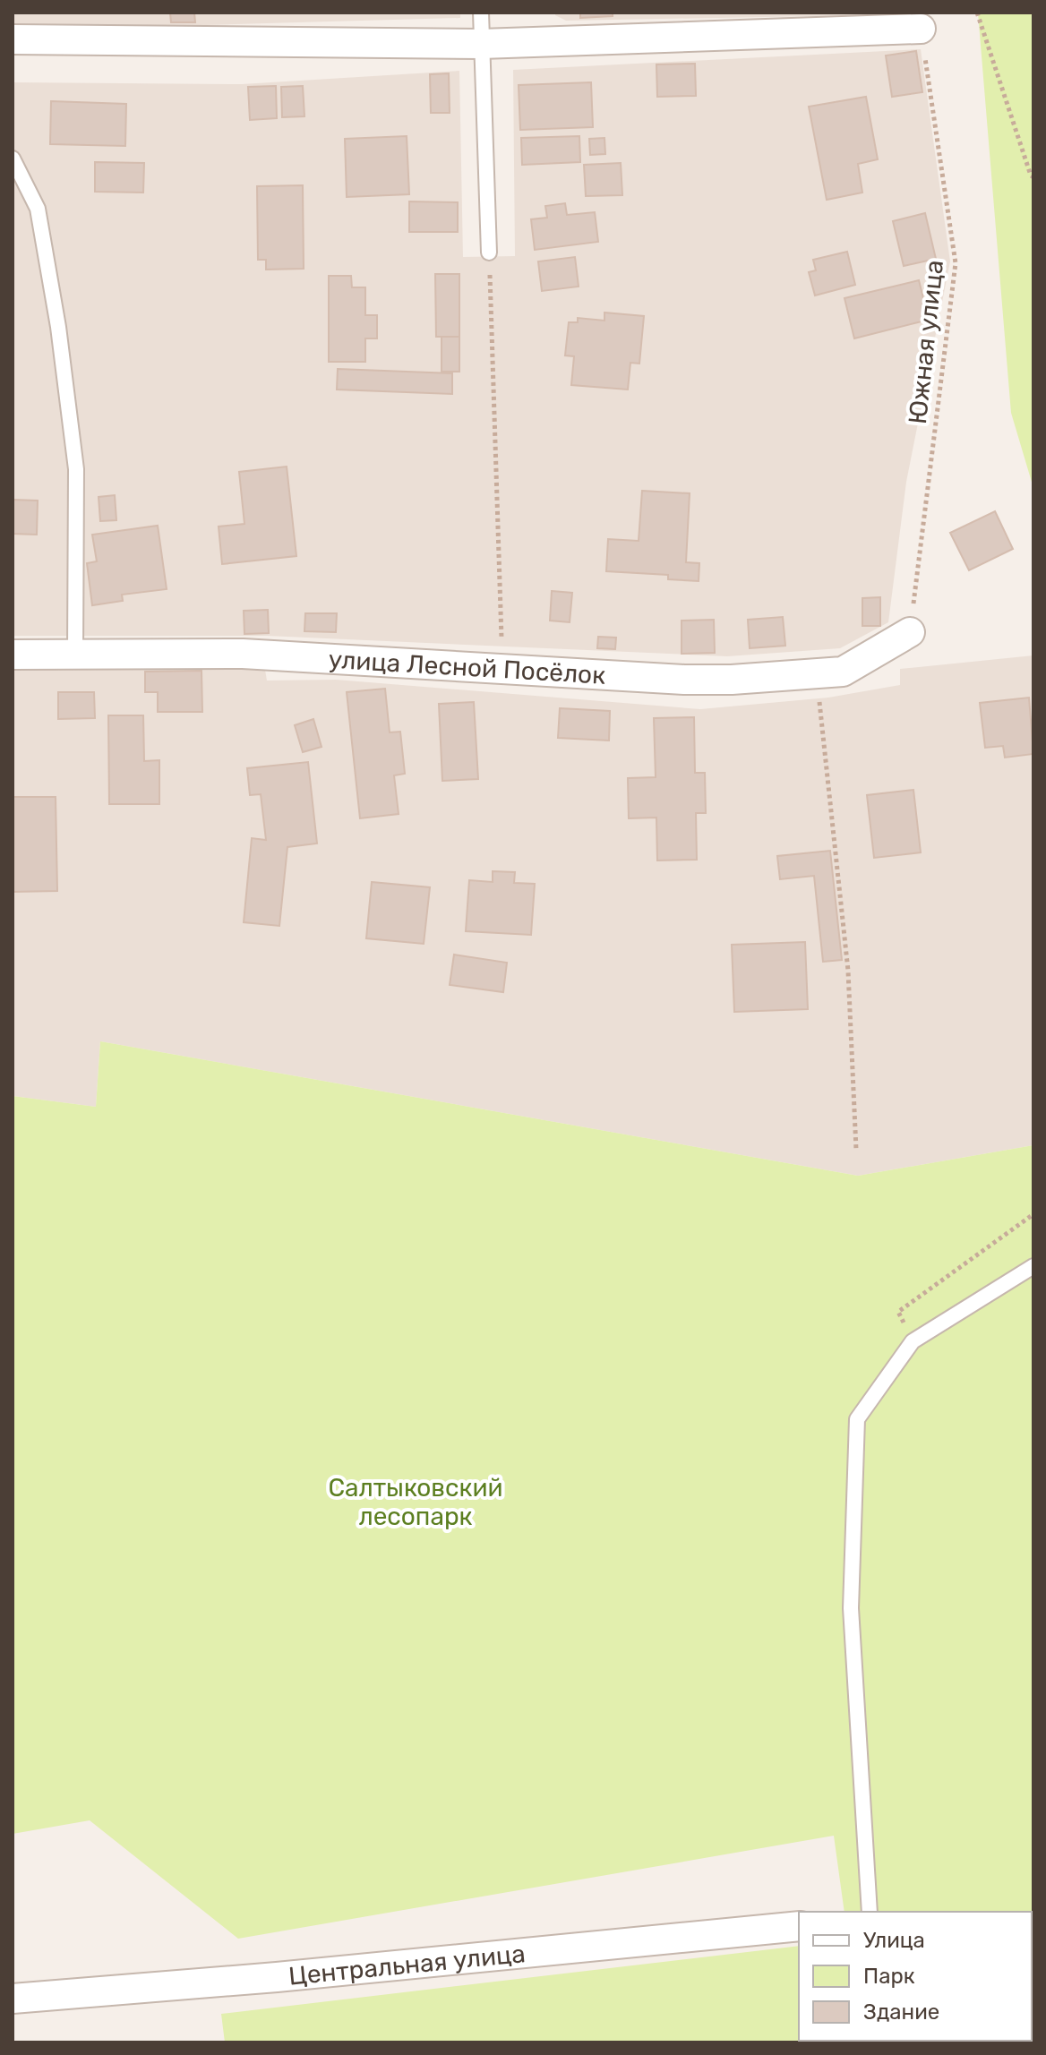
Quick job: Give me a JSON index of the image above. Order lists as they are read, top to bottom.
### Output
{
  "streets": {
    "street": ["улица Лесной Посёлок", "Центральная улица"],
    "path": ["Южная улица"]
  },
  "crossings": [
    ["Южная улица", "улица Лесной Посёлок"]
  ],
  "parks": ["Салтыковский лесопарк"],
  "legend": ["Улица", "Парк", "Здание"]
}
